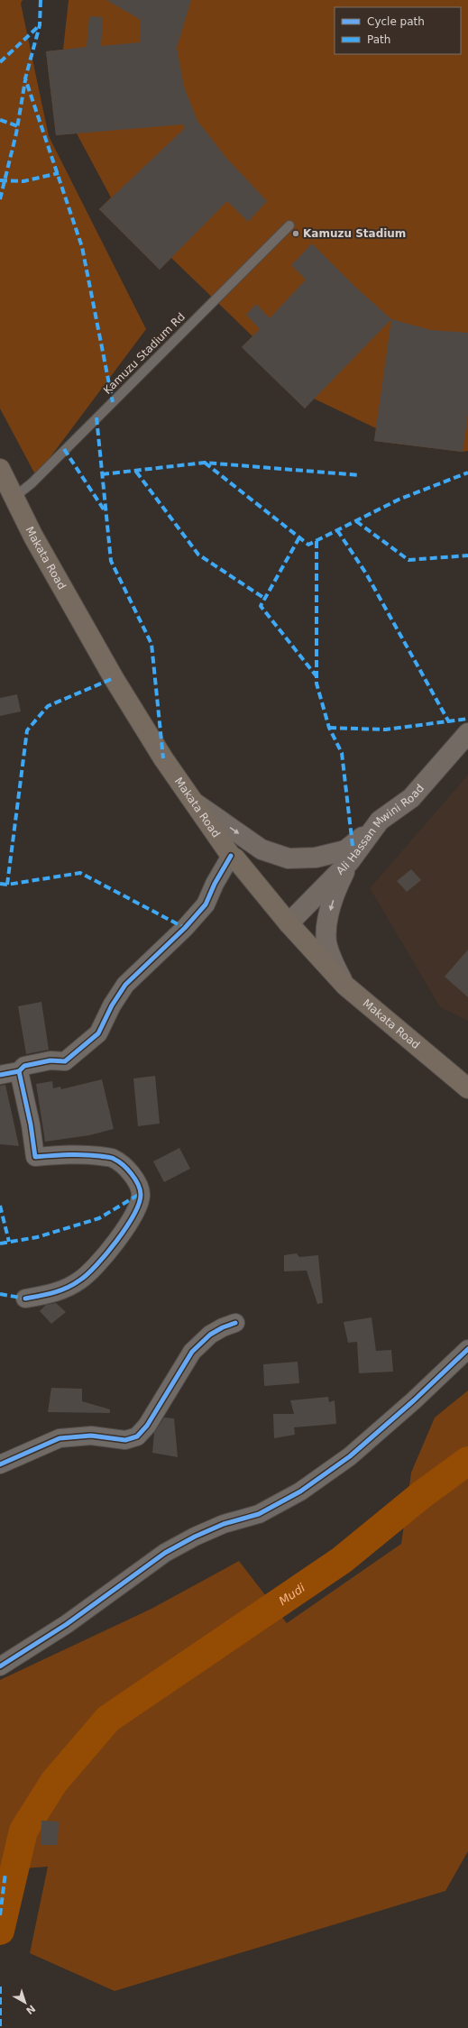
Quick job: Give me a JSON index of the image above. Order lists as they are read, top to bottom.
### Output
{
  "streets": {
    "main road": ["Makata Road", "Ali Hassan Mwini Road"],
    "lane": ["Kamuzu Stadium Rd"]
  },
  "crossings": [
    ["Kamuzu Stadium Rd", "Makata Road"],
    ["Makata Road", "Ali Hassan Mwini Road"]
  ],
  "water": ["Mudi"],
  "places": ["Kamuzu Stadium"],
  "legend": ["Cycle path", "Path"],
  "north": "bottom right"
}
